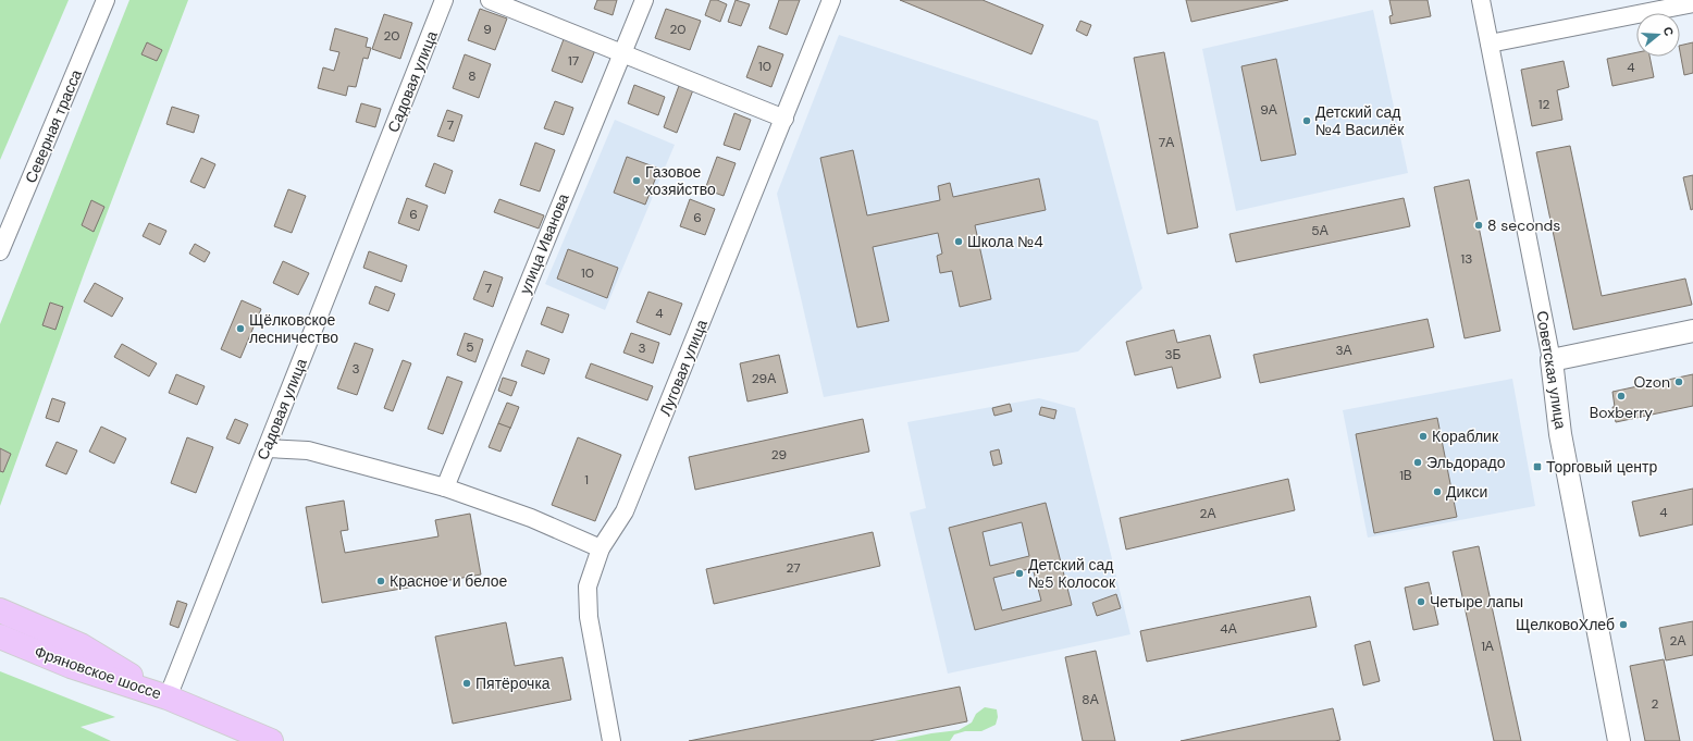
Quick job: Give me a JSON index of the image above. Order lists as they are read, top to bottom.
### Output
{
  "streets": {
    "main road": ["Фряновское шоссе"],
    "street": [
      "Садовая улица",
      "Северная трасса",
      "улица Иванова",
      "Луговая улица",
      "Советская улица"
    ]
  },
  "crossings": [
    ["Садовая улица", "Фряновское шоссе"]
  ],
  "places": {
    "other": [
      "Детский сад №4 Василёк",
      "Газовое хозяйство",
      "8 seconds",
      "Школа №4",
      "Щёлковское лесничество",
      "Ozon",
      "Boxberry",
      "Кораблик",
      "Эльдорадо",
      "Дикси",
      "Детский сад №5 Колосок",
      "Красное и белое",
      "Четыре лапы",
      "ЩелковоХлеб",
      "Пятёрочка"
    ],
    "transit": ["Торговый центр"]
  },
  "house_numbers": [
    "9",
    "20",
    "20",
    "17",
    "10",
    "4",
    "8",
    "12",
    "9А",
    "7",
    "7А",
    "6",
    "6",
    "5А",
    "13",
    "10",
    "7",
    "4",
    "5",
    "3",
    "3А",
    "3Б",
    "3",
    "29А",
    "29",
    "1В",
    "1",
    "4",
    "2А",
    "27",
    "4А",
    "2А",
    "1А",
    "8А",
    "2"
  ],
  "north": "right"
}
